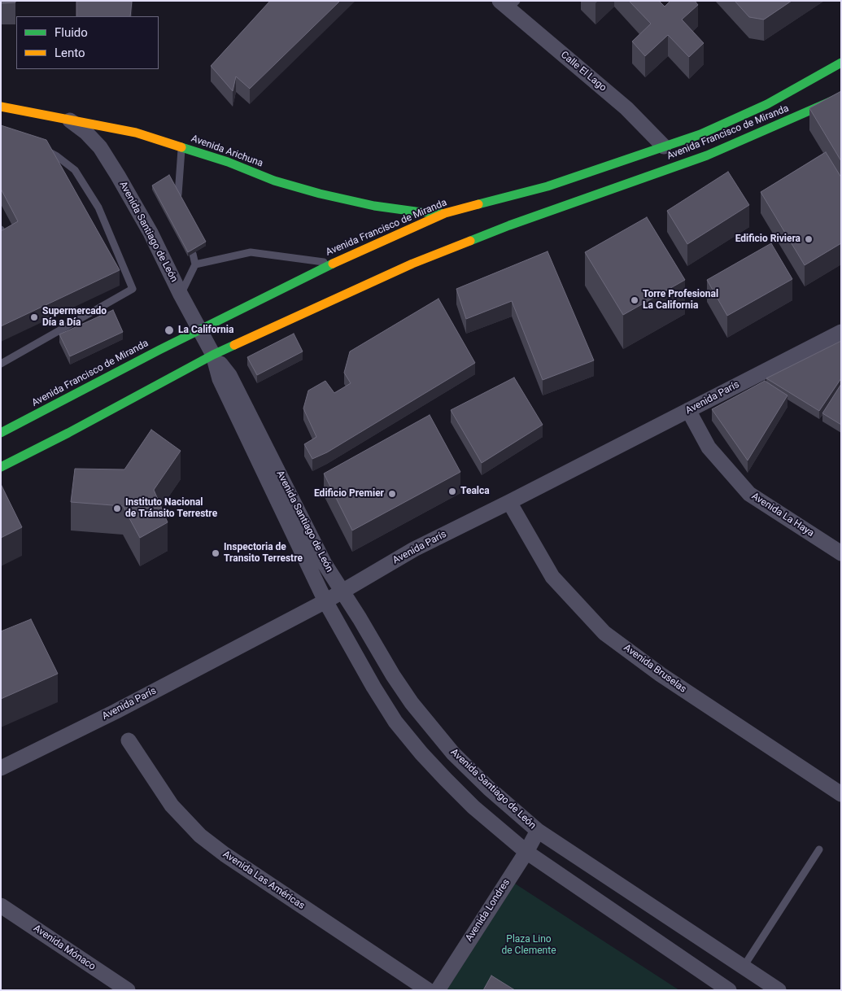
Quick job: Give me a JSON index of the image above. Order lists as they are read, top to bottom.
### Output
{
  "streets": {
    "main road": ["Avenida Francisco de Miranda", "Avenida Arichuna"],
    "street": [
      "Calle El Lago",
      "Avenida Santiago de León",
      "Avenida París",
      "Avenida La Haya",
      "Avenida Bruselas",
      "Avenida Las Américas",
      "Avenida Londres",
      "Avenida Mónaco"
    ]
  },
  "crossings": [
    ["Calle El Lago", "Avenida Francisco de Miranda"],
    ["Avenida Francisco de Miranda", "Avenida Arichuna"],
    ["Avenida Francisco de Miranda", "Avenida Santiago de León"],
    ["Avenida Arichuna", "Avenida Santiago de León"],
    ["Avenida Santiago de León", "Avenida París"],
    ["Avenida Santiago de León", "Avenida Londres"],
    ["Avenida París", "Avenida La Haya"],
    ["Avenida París", "Avenida Bruselas"]
  ],
  "parks": ["Plaza Lino de Clemente"],
  "places": [
    "Edificio Riviera",
    "Torre Profesional La California",
    "Supermercado Día a Día",
    "La California",
    "Tealca",
    "Edificio Premier",
    "Instituto Nacional de Tránsito Terrestre",
    "Inspectoria de Transito Terrestre"
  ],
  "legend": ["Fluido", "Lento"]
}
